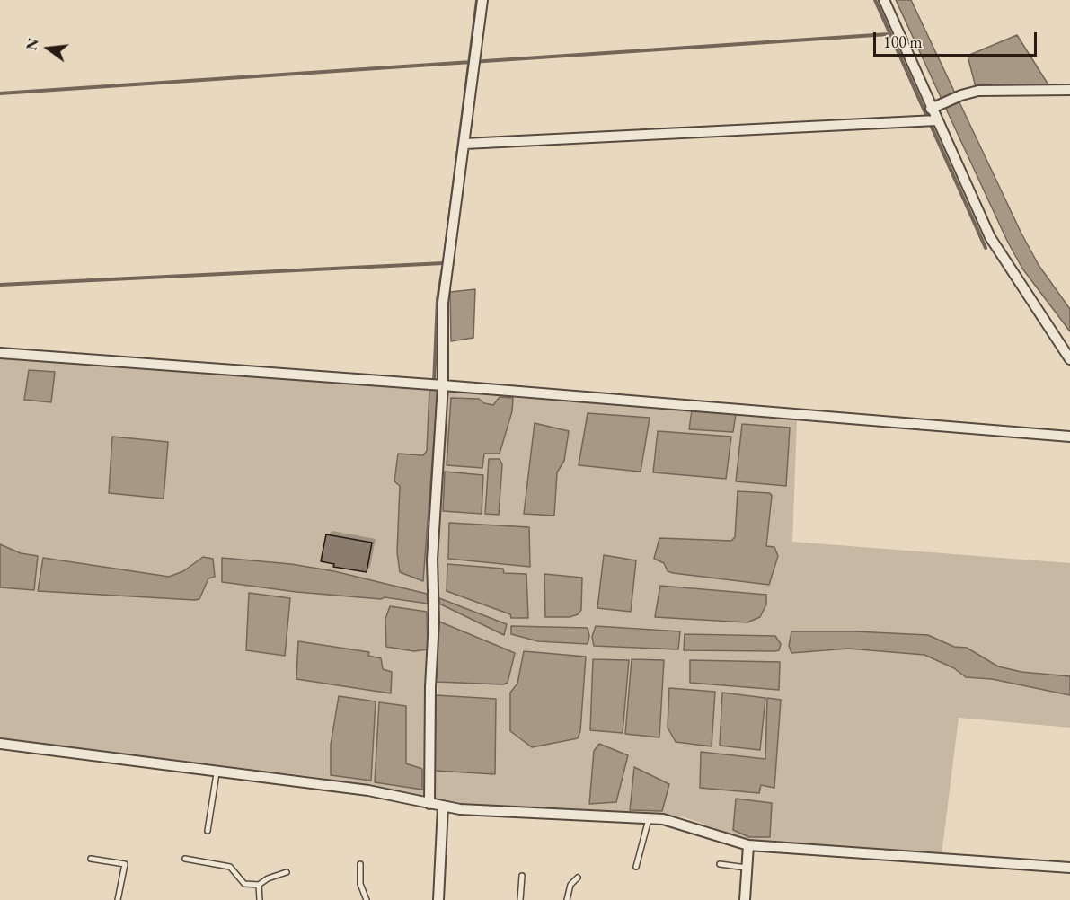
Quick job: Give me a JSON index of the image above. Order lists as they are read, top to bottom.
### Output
{
  "scale_bar": "100 m",
  "north": "left"
}
